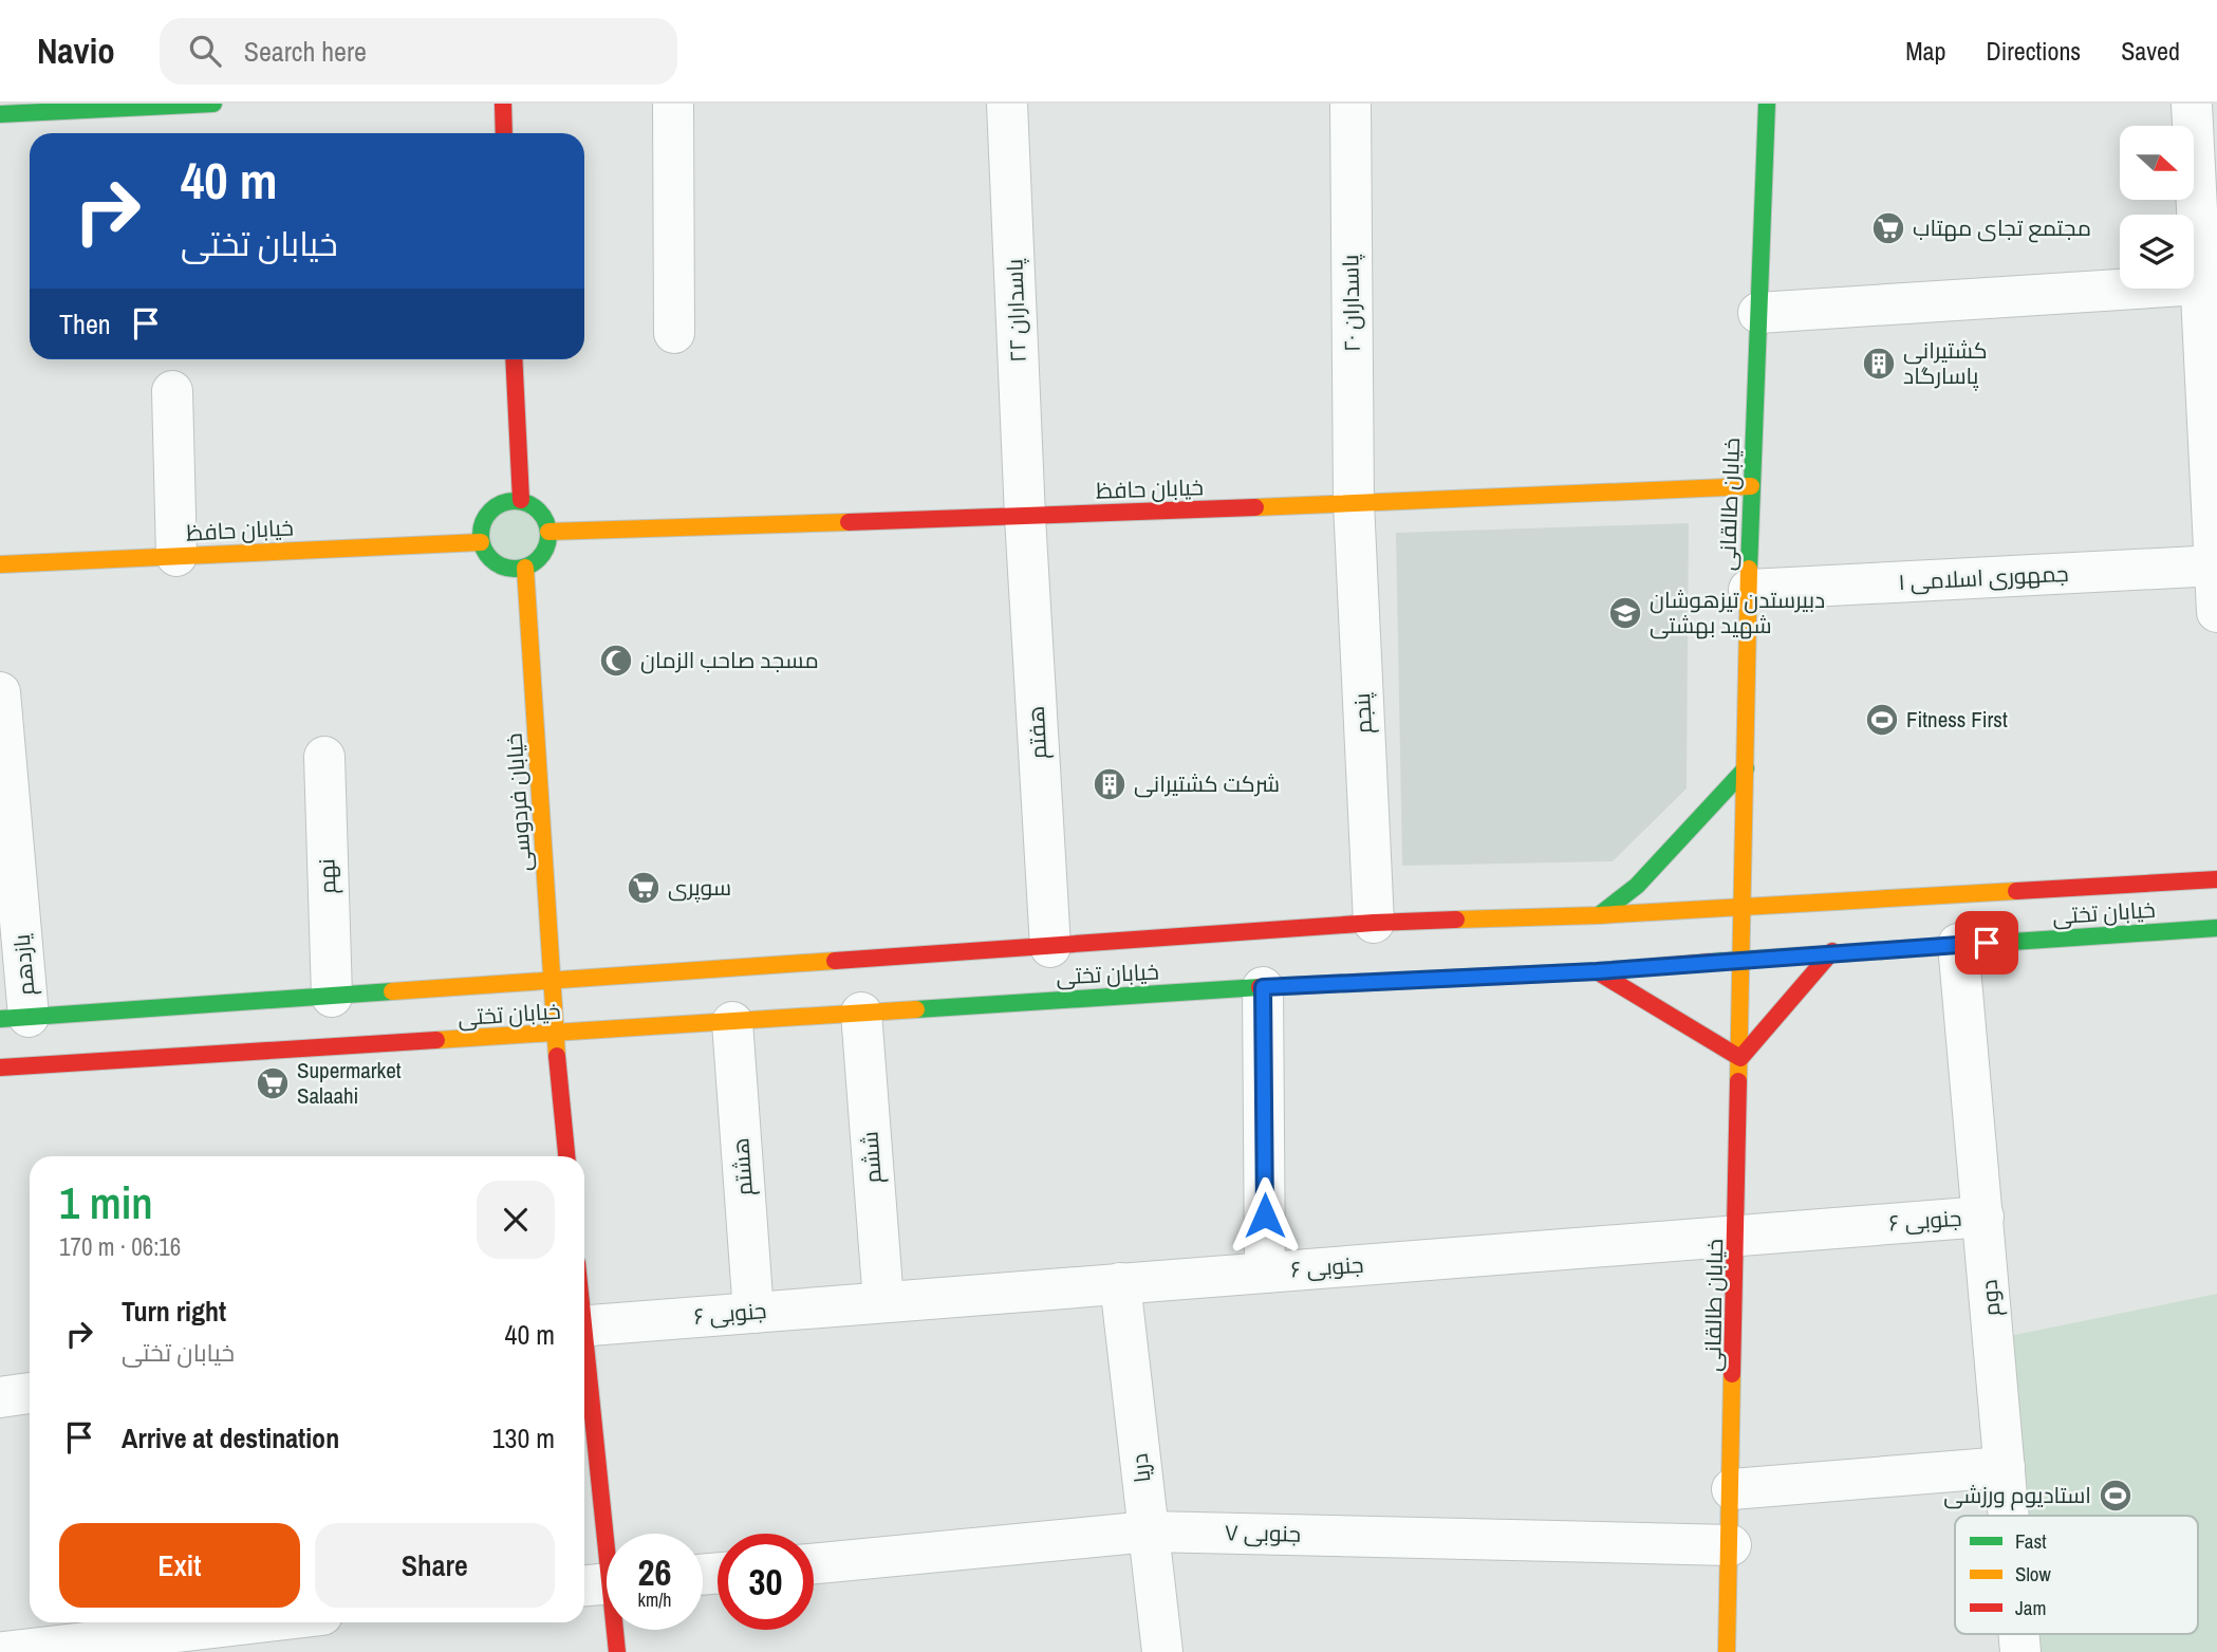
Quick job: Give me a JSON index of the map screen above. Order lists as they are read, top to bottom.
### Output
{
  "streets": {
    "main road": [
      "خیابان حافظ",
      "خیابان طالقانی",
      "خیابان فردوسی",
      "خیابان تختی"
    ],
    "street": [
      "پاسداران ۲۰",
      "پاسداران ۲۲",
      "جمهوری اسلامی ۱",
      "پنجم",
      "هفتم",
      "نهم",
      "یازدهم",
      "ششم",
      "هشتم",
      "۶ جنوبی",
      "دوم",
      "دریا",
      "۷ جنوبی"
    ]
  },
  "crossings": [
    ["پاسداران ۲۰", "خیابان حافظ"],
    ["پاسداران ۲۰", "پنجم"],
    ["پاسداران ۲۲", "خیابان حافظ"],
    ["پاسداران ۲۲", "هفتم"],
    ["خیابان حافظ", "خیابان طالقانی"],
    ["خیابان حافظ", "پنجم"],
    ["خیابان حافظ", "هفتم"],
    ["خیابان حافظ", "خیابان فردوسی"],
    ["خیابان طالقانی", "جمهوری اسلامی ۱"],
    ["خیابان طالقانی", "خیابان تختی"],
    ["خیابان طالقانی", "۶ جنوبی"],
    ["خیابان طالقانی", "۷ جنوبی"],
    ["پنجم", "خیابان تختی"],
    ["هفتم", "خیابان تختی"],
    ["خیابان فردوسی", "خیابان تختی"],
    ["نهم", "خیابان تختی"],
    ["خیابان تختی", "یازدهم"],
    ["خیابان تختی", "ششم"],
    ["خیابان تختی", "هشتم"],
    ["خیابان تختی", "دوم"],
    ["ششم", "۶ جنوبی"],
    ["هشتم", "۶ جنوبی"],
    ["۶ جنوبی", "دوم"],
    ["۶ جنوبی", "دریا"],
    ["دریا", "۷ جنوبی"]
  ],
  "places": {
    "supermarket": ["مجتمع تجای مهتاب", "سوپری", "Supermarket Salaahi"],
    "building": ["کشتیرانی پاسارگاد", "شرکت کشتیرانی"],
    "school or university": ["دبیرستدن تیزهوشان شهید بهشتی"],
    "mosque": ["مسجد صاحب الزمان"],
    "sports": ["Fitness First", "استادیوم ورزشی"]
  },
  "legend": ["Fast", "Slow", "Jam"],
  "north": "right",
  "page": {
    "header": "Navio",
    "search": "Search here",
    "nav": ["Map", "Directions", "Saved"],
    "turn": ["40 m", "خیابان تختی"],
    "then": "Then",
    "heading": ["1 min", "170 m · 06:16"],
    "list": [
      {
        "name": "Turn right",
        "note": "خیابان تختی",
        "value": "40 m"
      },
      {
        "name": "Arrive at destination",
        "value": "130 m"
      }
    ],
    "buttons": ["Exit", "Share"],
    "speed": "26 km/h",
    "limit": "30"
  }
}
